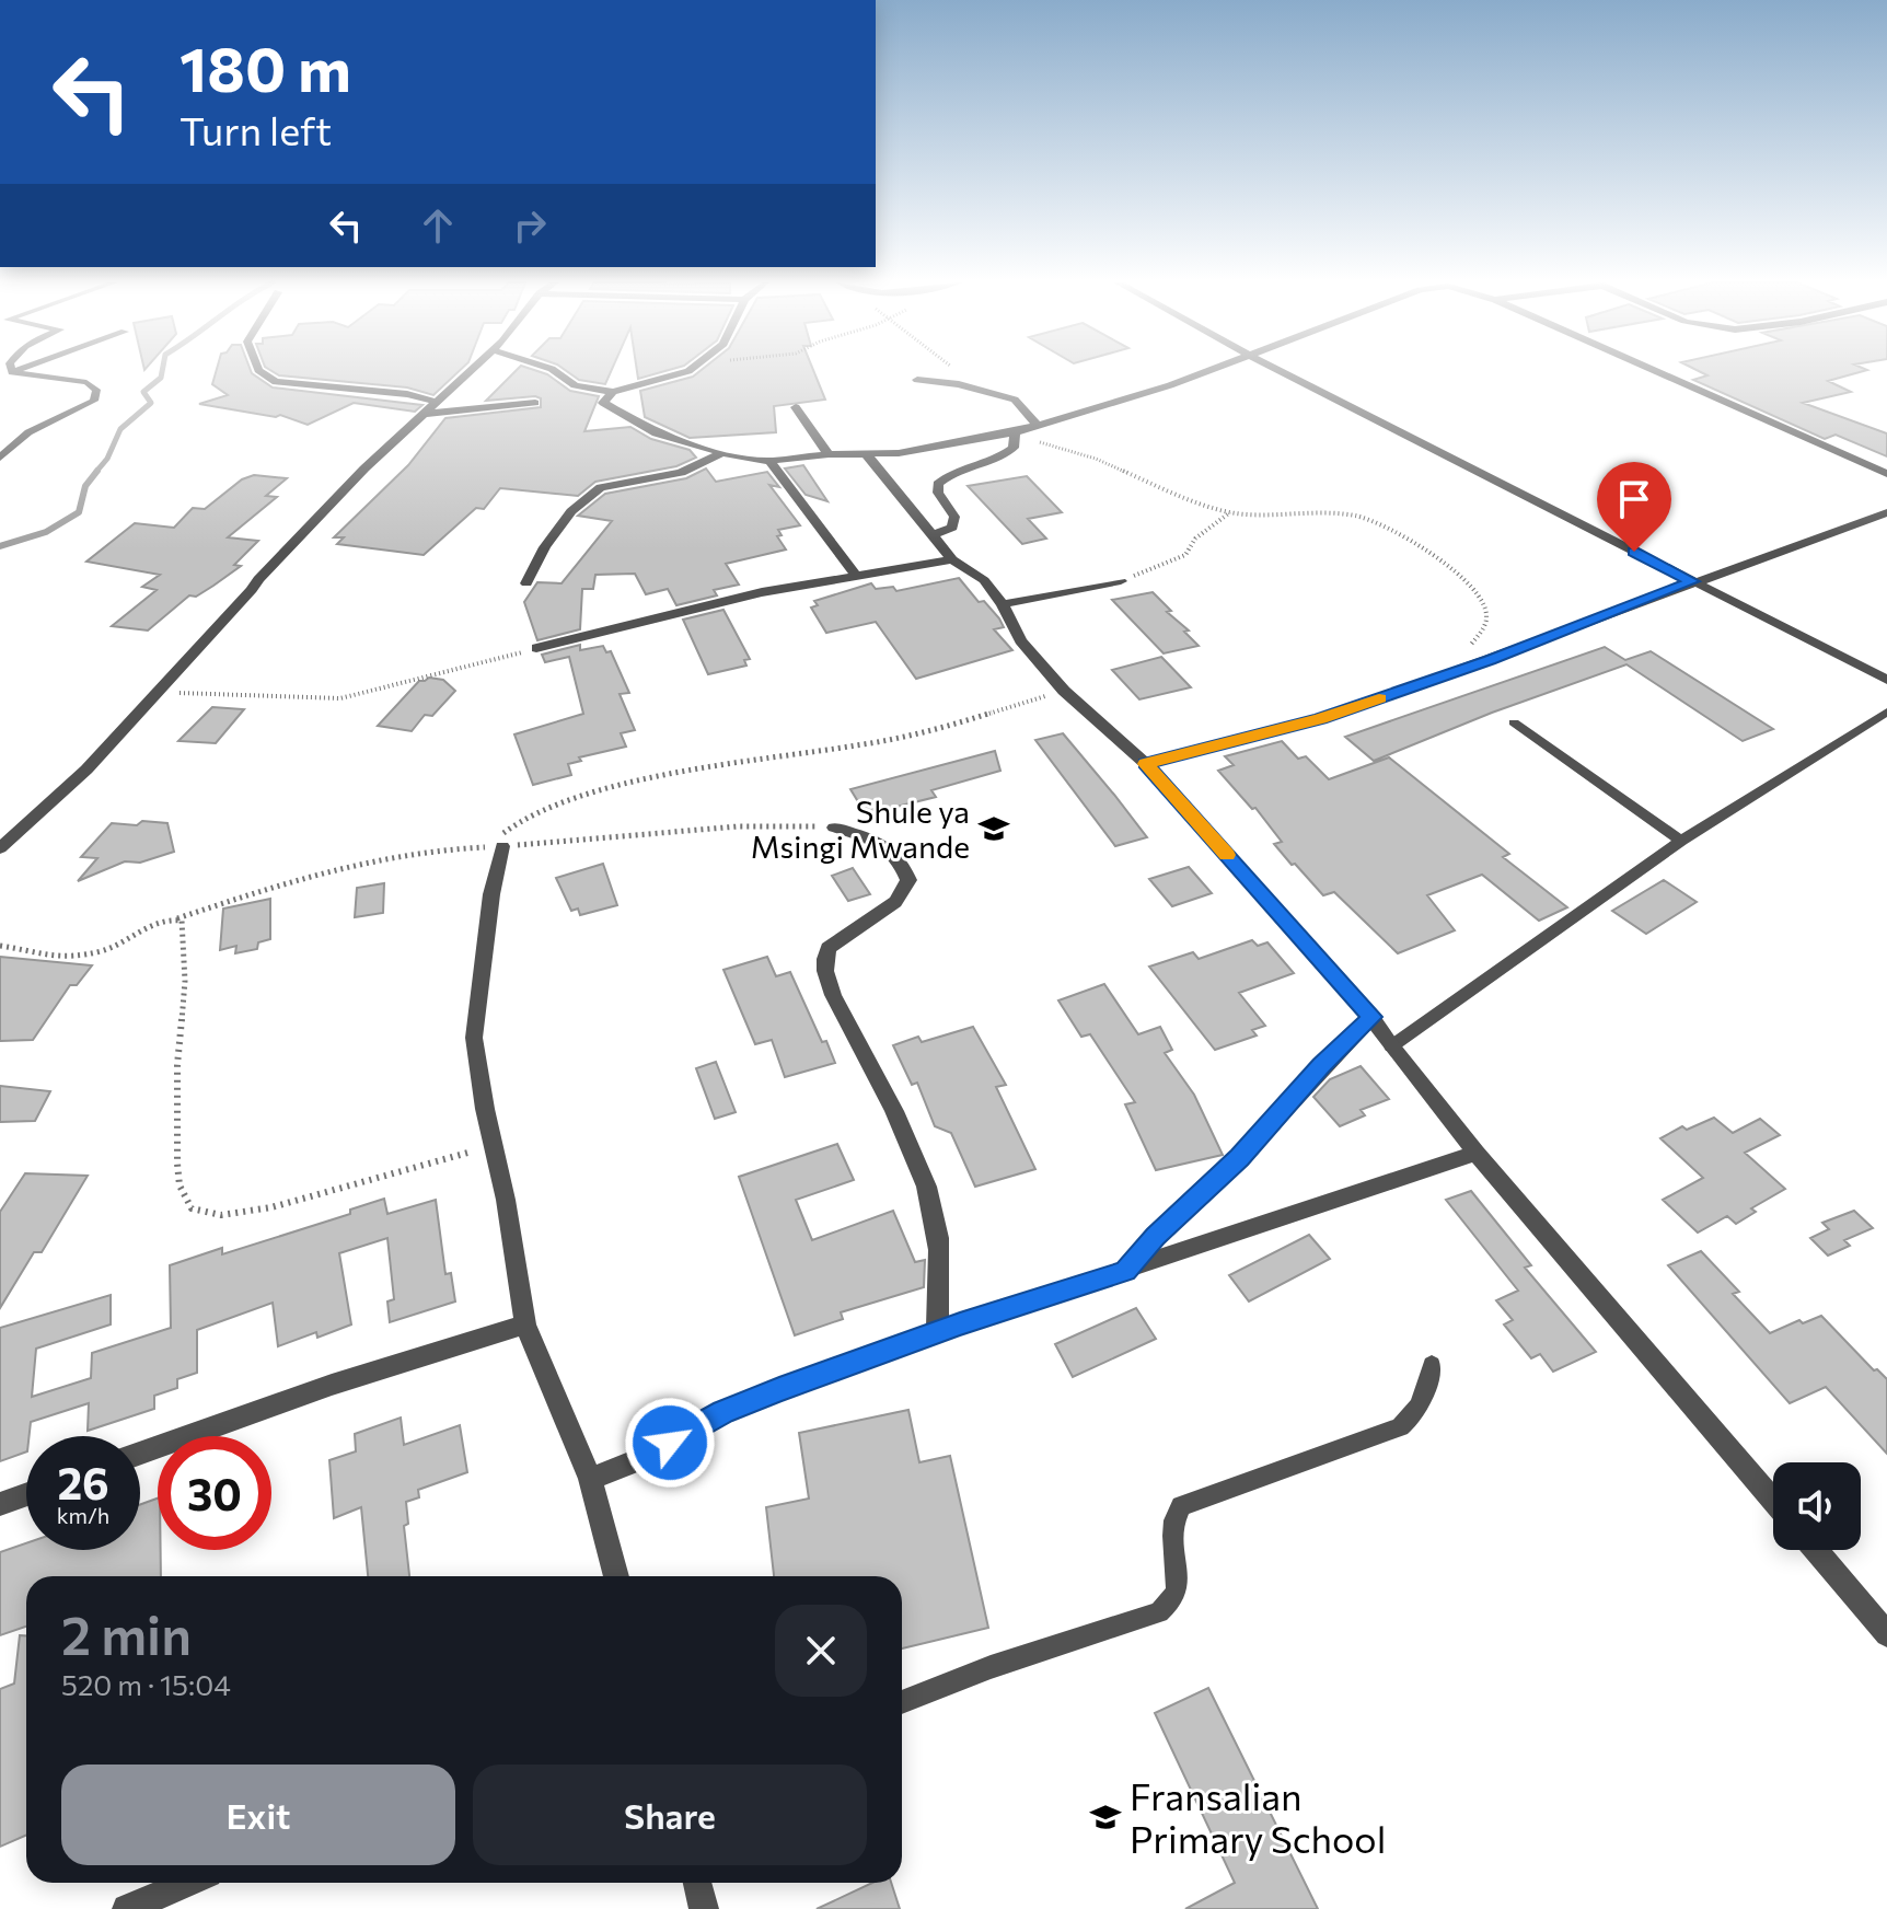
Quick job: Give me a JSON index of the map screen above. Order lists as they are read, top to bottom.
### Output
{
  "places": {
    "school or university": ["Shule ya Msingi Mwande", "Fransalian Primary School"]
  },
  "page": {
    "turn": ["180 m", "Turn left"],
    "speed": "26 km/h",
    "limit": "30",
    "heading": ["2 min", "520 m · 15:04"],
    "buttons": ["Exit", "Share"]
  }
}
